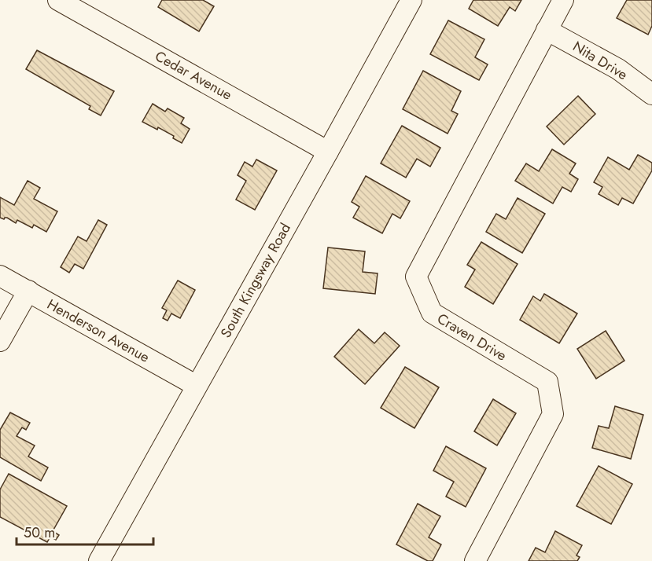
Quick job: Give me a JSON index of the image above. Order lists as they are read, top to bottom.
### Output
{
  "streets": {
    "street": [
      "Nita Drive",
      "Cedar Avenue",
      "South Kingsway Road",
      "Henderson Avenue",
      "Craven Drive"
    ]
  },
  "crossings": [
    ["Nita Drive", "Craven Drive"],
    ["Cedar Avenue", "South Kingsway Road"],
    ["South Kingsway Road", "Henderson Avenue"]
  ],
  "scale_bar": "50 m"
}
